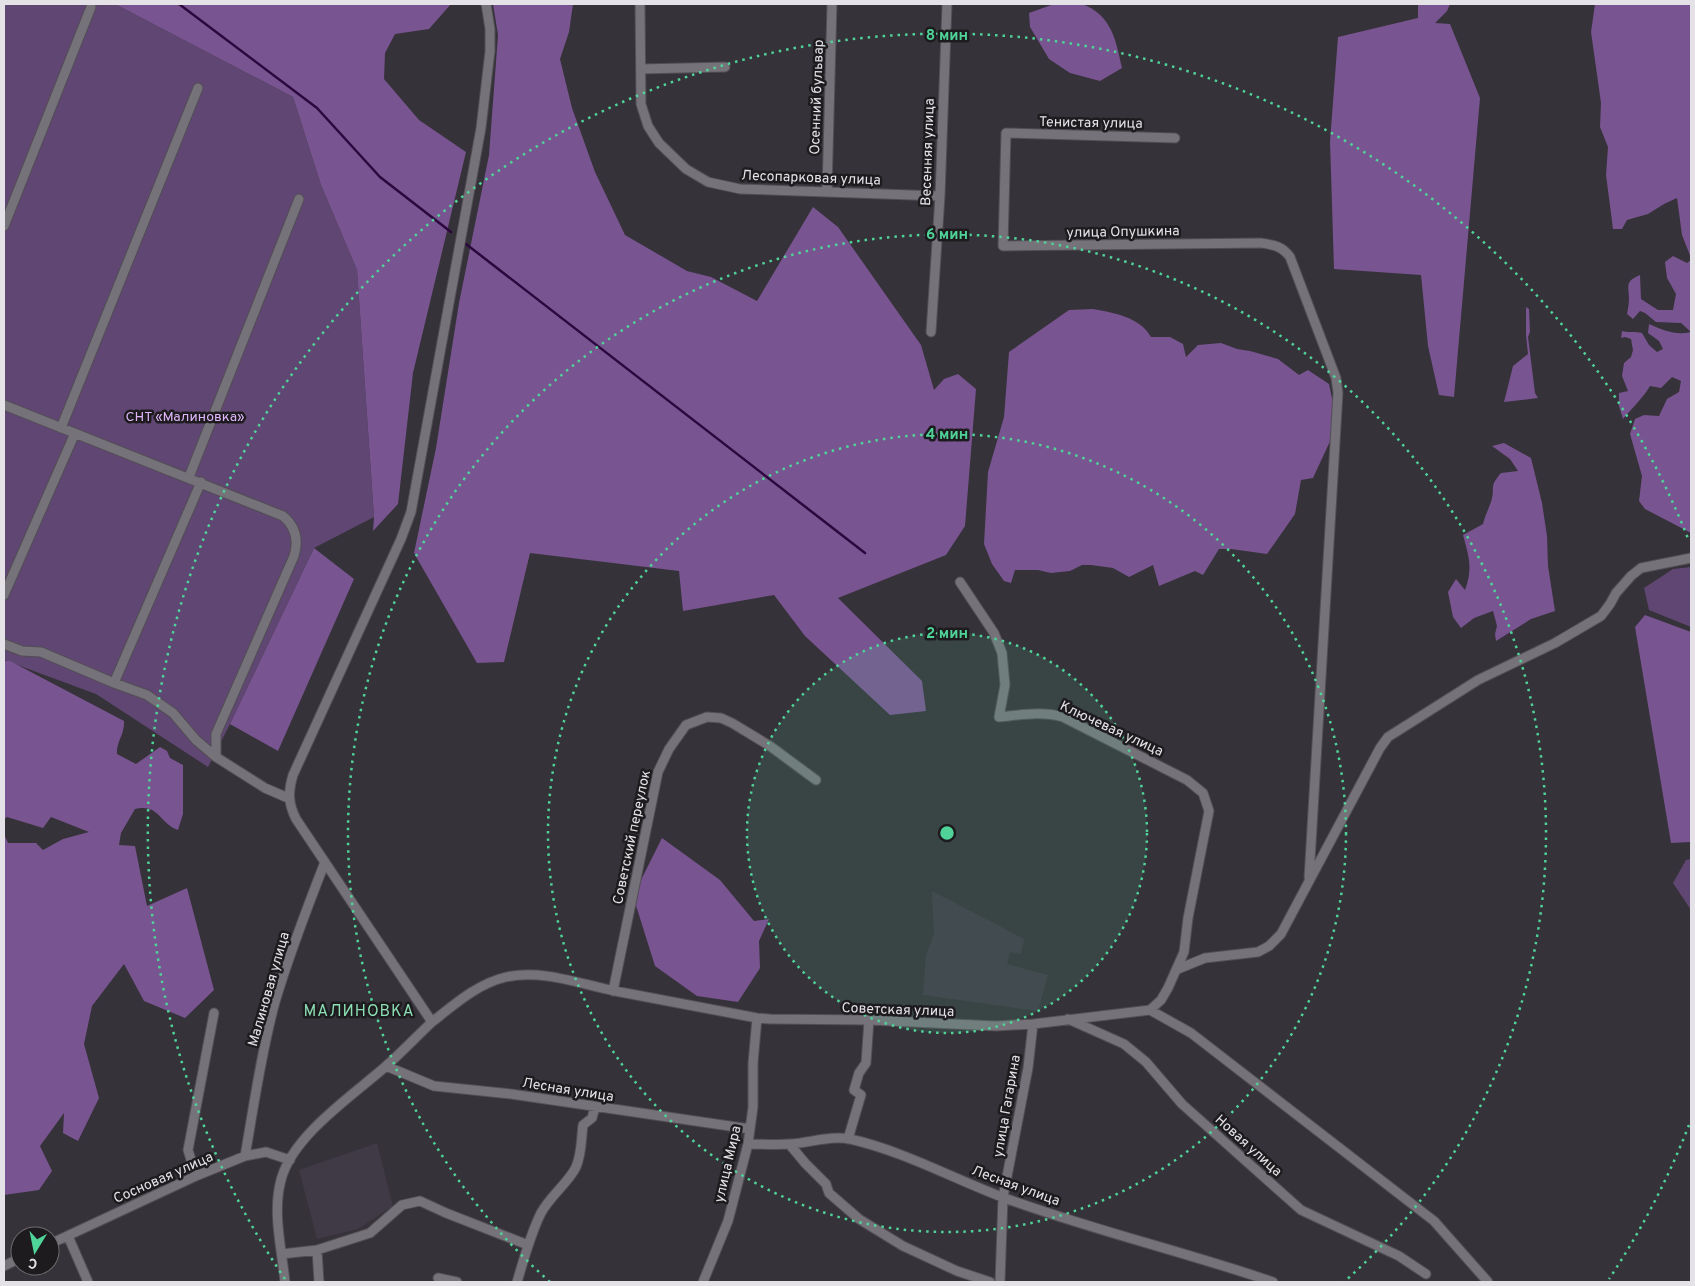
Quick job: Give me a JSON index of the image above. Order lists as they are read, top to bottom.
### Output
{
  "streets": {
    "street": [
      "Осенний бульвар",
      "Тенистая улица",
      "Весенняя улица",
      "Лесопарковая улица",
      "улица Опушкина",
      "Ключевая улица",
      "Советский переулок",
      "Малиновая улица",
      "Советская улица",
      "Лесная улица",
      "улица Гагарина",
      "Новая улица",
      "улица Мира",
      "Сосновая улица"
    ]
  },
  "crossings": [
    ["Осенний бульвар", "Лесопарковая улица"],
    ["Тенистая улица", "улица Опушкина"],
    ["Весенняя улица", "Лесопарковая улица"],
    ["Советский переулок", "Советская улица"],
    ["Малиновая улица", "Сосновая улица"],
    ["Советская улица", "Лесная улица"],
    ["Советская улица", "улица Гагарина"],
    ["Советская улица", "Новая улица"],
    ["Советская улица", "улица Мира"],
    ["Советская улица", "Сосновая улица"],
    ["Лесная улица", "улица Гагарина"],
    ["Лесная улица", "улица Мира"]
  ],
  "districts": ["МАЛИНОВКА"],
  "parks": ["СНТ «Малиновка»"],
  "north": "bottom",
  "rings": [
    "8 мин",
    "6 мин",
    "4 мин",
    "2 мин"
  ]
}
